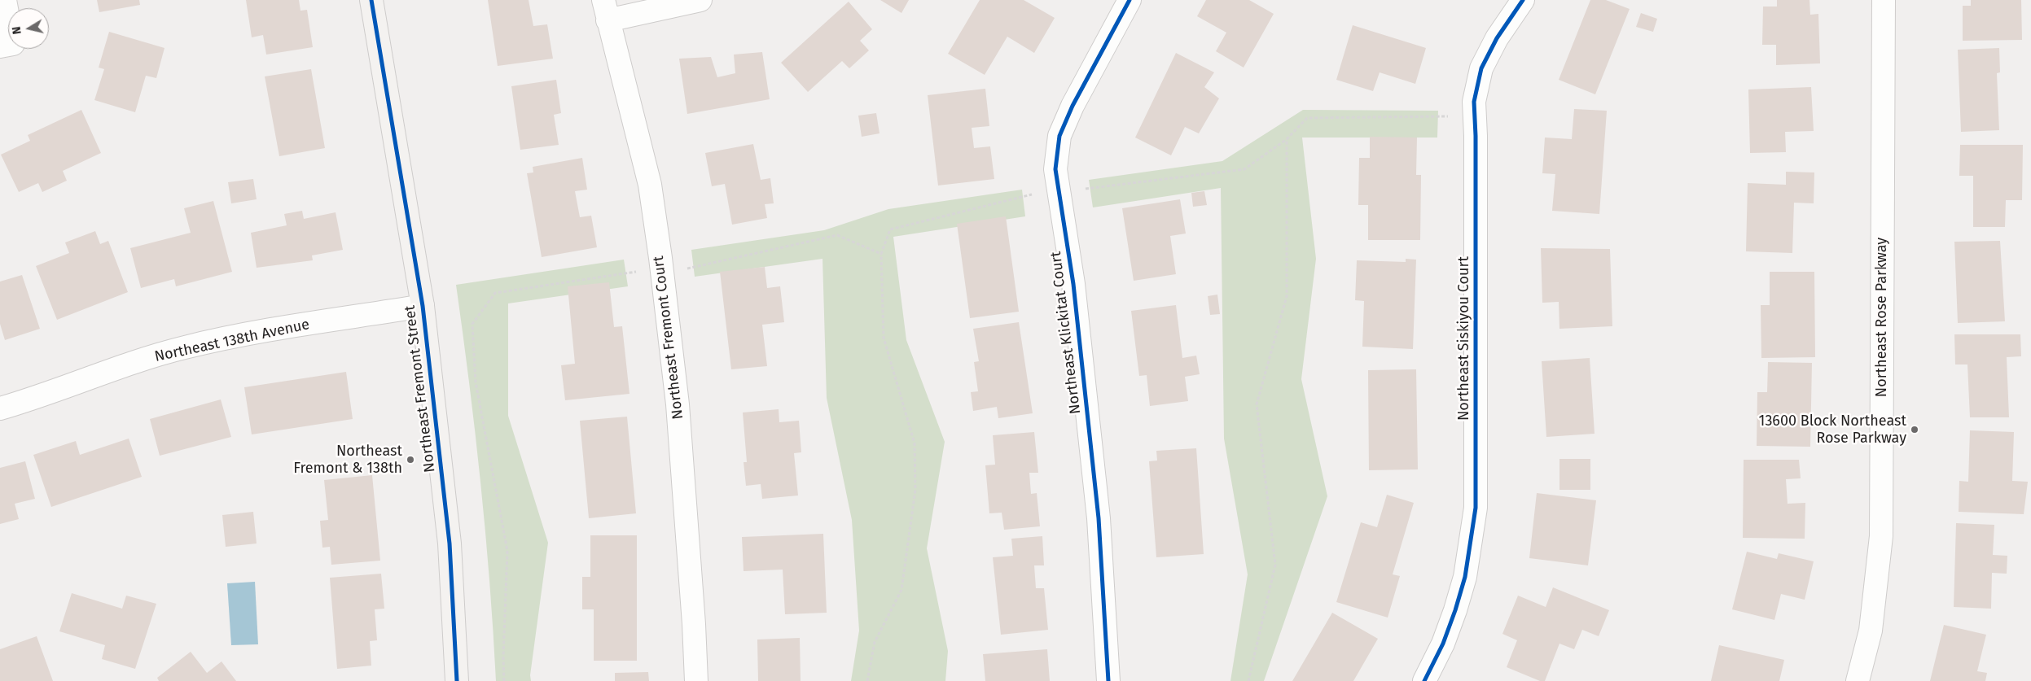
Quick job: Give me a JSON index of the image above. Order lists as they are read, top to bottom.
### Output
{
  "streets": {
    "street": [
      "Northeast Rose Parkway",
      "Northeast Klickitat Court",
      "Northeast Fremont Court",
      "Northeast Siskiyou Court",
      "Northeast 138th Avenue",
      "Northeast Fremont Street"
    ]
  },
  "crossings": [
    ["Northeast 138th Avenue", "Northeast Fremont Street"]
  ],
  "places": ["13600 Block Northeast Rose Parkway", "Northeast Fremont & 138th"],
  "north": "left"
}
